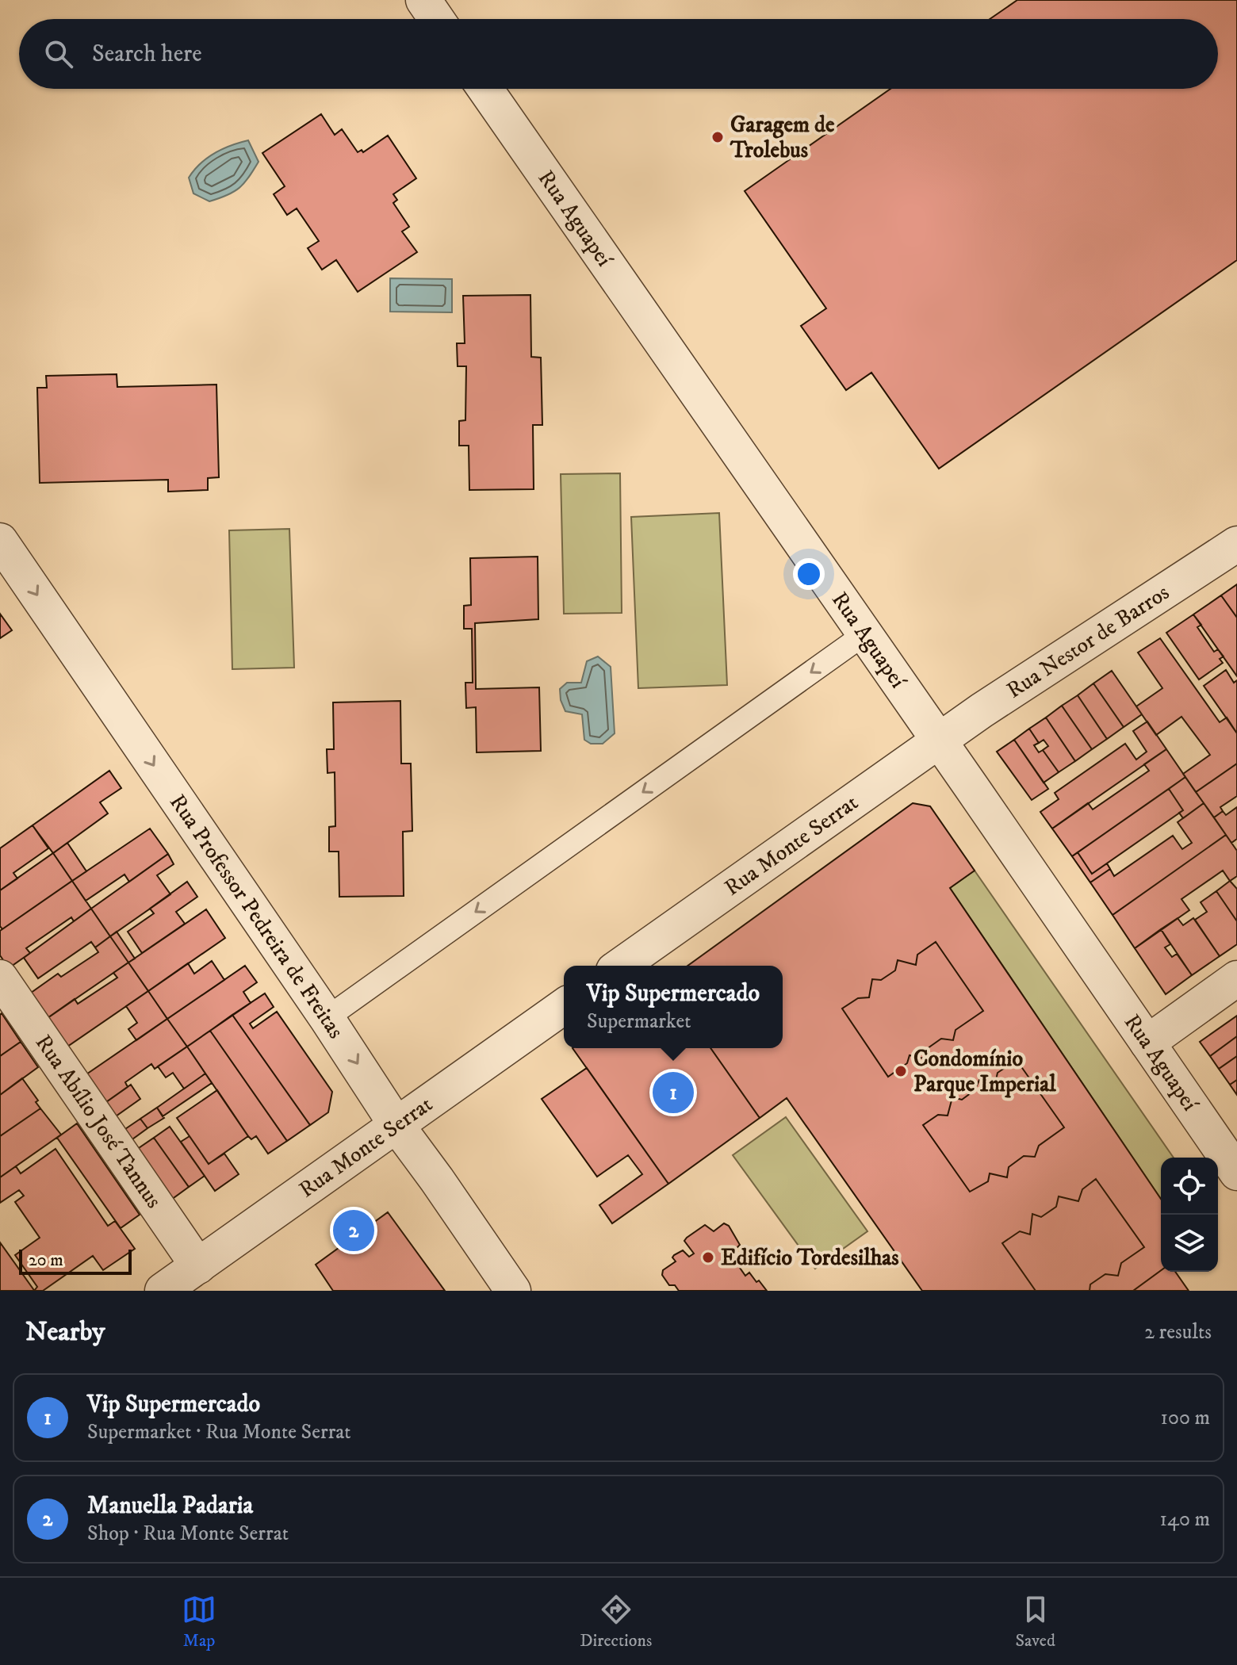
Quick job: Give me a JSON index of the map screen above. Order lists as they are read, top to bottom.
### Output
{
  "streets": {
    "street": [
      "Rua Aguapeí",
      "Rua Nestor de Barros",
      "Rua Monte Serrat",
      "Rua Professor Pedreira de Freitas",
      "Rua Abílio José Tannus"
    ]
  },
  "crossings": [
    ["Rua Aguapeí", "Rua Nestor de Barros"],
    ["Rua Aguapeí", "Rua Monte Serrat"],
    ["Rua Nestor de Barros", "Rua Monte Serrat"],
    ["Rua Monte Serrat", "Rua Professor Pedreira de Freitas"],
    ["Rua Monte Serrat", "Rua Abílio José Tannus"]
  ],
  "one_way": ["Rua Professor Pedreira de Freitas"],
  "places": ["Garagem de Trolebus", "Condomínio Parque Imperial", "Edifício Tordesilhas"],
  "scale_bar": "20 m",
  "page": {
    "search": "Search here",
    "popup": ["Vip Supermercado", "Supermarket"],
    "pins": ["1", "2"],
    "scale": "20 m",
    "heading": ["Nearby", "2 results"],
    "list": [
      {
        "mark": "1",
        "name": "Vip Supermercado",
        "note": "Supermarket · Rua Monte Serrat",
        "value": "100 m"
      },
      {
        "mark": "2",
        "name": "Manuella Padaria",
        "note": "Shop · Rua Monte Serrat",
        "value": "140 m"
      }
    ],
    "nav": ["Map", "Directions", "Saved"]
  }
}
